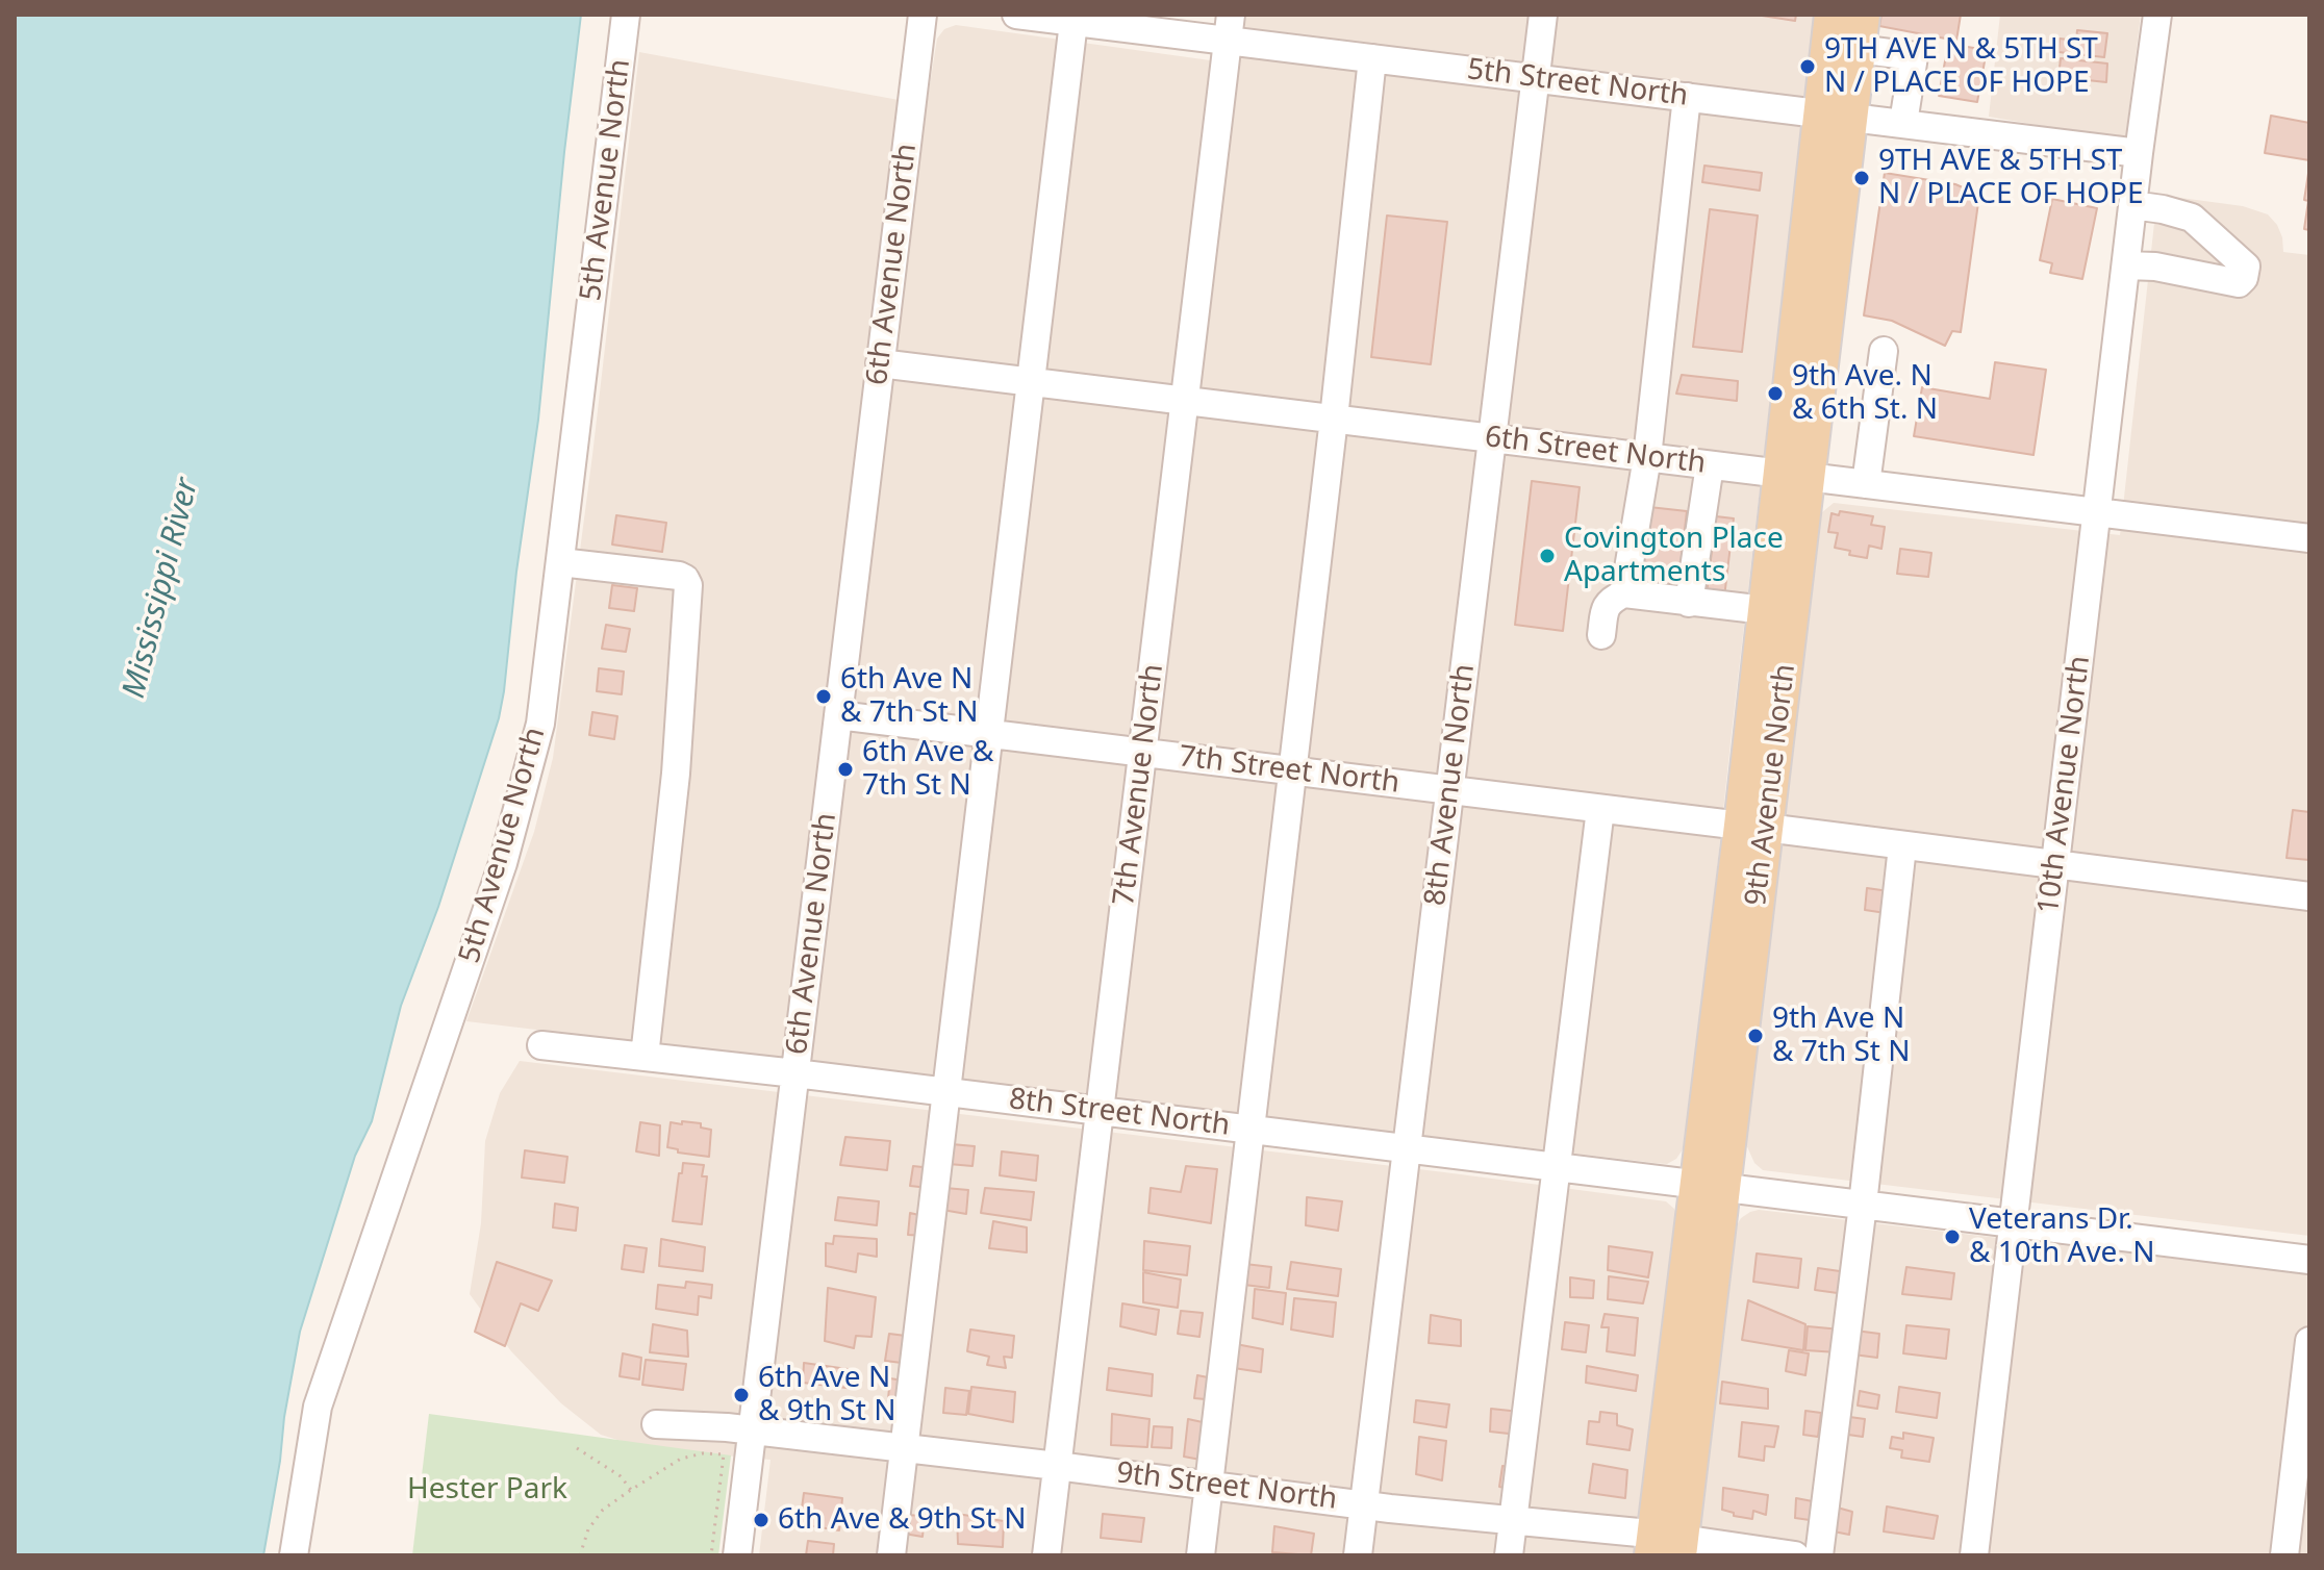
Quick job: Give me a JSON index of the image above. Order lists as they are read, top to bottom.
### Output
{
  "streets": {
    "main road": ["9th Avenue North"],
    "street": [
      "5th Street North",
      "5th Avenue North",
      "6th Avenue North",
      "6th Street North",
      "7th Street North",
      "7th Avenue North",
      "8th Avenue North",
      "10th Avenue North",
      "8th Street North",
      "9th Street North"
    ]
  },
  "crossings": [
    ["5th Street North", "7th Avenue North"],
    ["5th Street North", "8th Avenue North"],
    ["5th Street North", "9th Avenue North"],
    ["5th Street North", "10th Avenue North"],
    ["6th Avenue North", "6th Street North"],
    ["6th Avenue North", "7th Street North"],
    ["6th Avenue North", "8th Street North"],
    ["6th Avenue North", "9th Street North"],
    ["6th Street North", "7th Avenue North"],
    ["6th Street North", "8th Avenue North"],
    ["6th Street North", "9th Avenue North"],
    ["6th Street North", "10th Avenue North"],
    ["7th Street North", "7th Avenue North"],
    ["7th Street North", "8th Avenue North"],
    ["7th Street North", "9th Avenue North"],
    ["7th Street North", "10th Avenue North"],
    ["7th Avenue North", "8th Street North"],
    ["7th Avenue North", "9th Street North"],
    ["8th Avenue North", "8th Street North"],
    ["8th Avenue North", "9th Street North"],
    ["9th Avenue North", "8th Street North"],
    ["9th Avenue North", "9th Street North"],
    ["10th Avenue North", "8th Street North"]
  ],
  "water": ["Mississippi River"],
  "parks": ["Hester Park"],
  "places": [
    "9TH AVE N & 5TH ST N / PLACE OF HOPE",
    "9TH AVE & 5TH ST N / PLACE OF HOPE",
    "9th Ave. N & 6th St. N",
    "Covington Place Apartments",
    "6th Ave N & 7th St N",
    "6th Ave & 7th St N",
    "9th Ave N & 7th St N",
    "Veterans Dr. & 10th Ave. N",
    "6th Ave N & 9th St N",
    "6th Ave & 9th St N"
  ]
}
